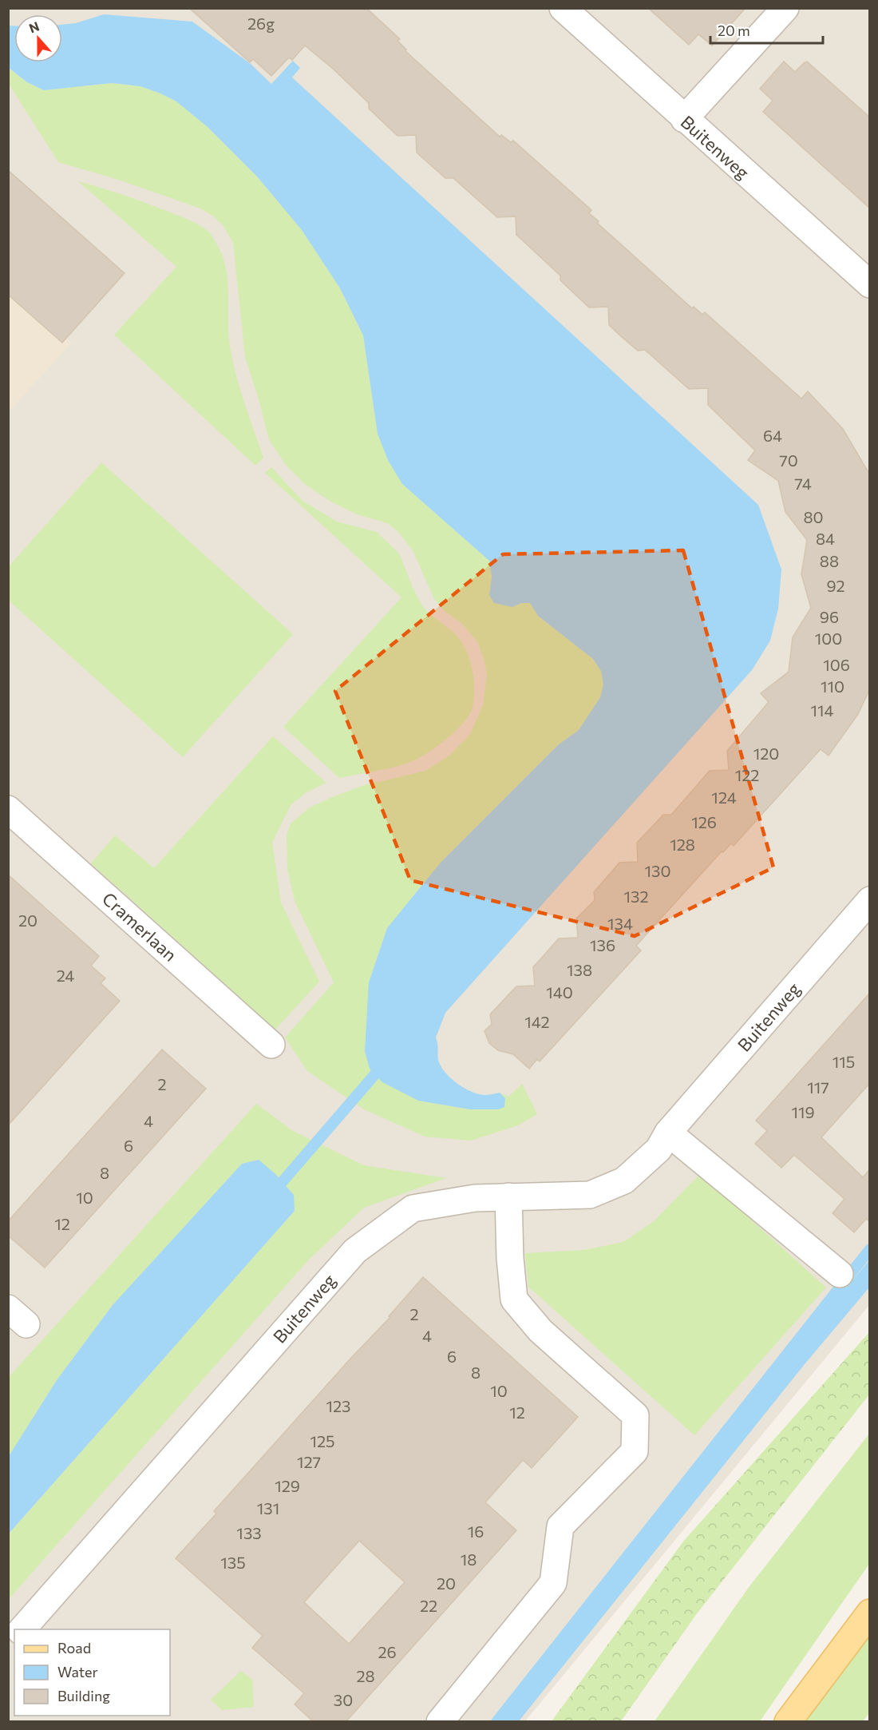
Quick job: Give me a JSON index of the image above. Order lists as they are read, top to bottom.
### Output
{
  "streets": {
    "street": ["Buitenweg", "Cramerlaan"]
  },
  "house_numbers": [
    "26g",
    "64",
    "70",
    "74",
    "80",
    "84",
    "88",
    "92",
    "96",
    "100",
    "106",
    "110",
    "114",
    "120",
    "122",
    "124",
    "126",
    "128",
    "130",
    "132",
    "20",
    "134",
    "136",
    "138",
    "24",
    "140",
    "142",
    "115",
    "2",
    "117",
    "119",
    "4",
    "6",
    "8",
    "10",
    "12",
    "2",
    "4",
    "6",
    "8",
    "10",
    "123",
    "12",
    "125",
    "127",
    "129",
    "131",
    "16",
    "133",
    "18",
    "135",
    "20",
    "22",
    "26",
    "28",
    "30"
  ],
  "legend": ["Road", "Water", "Building"],
  "scale_bar": "20 m",
  "north": "top"
}
